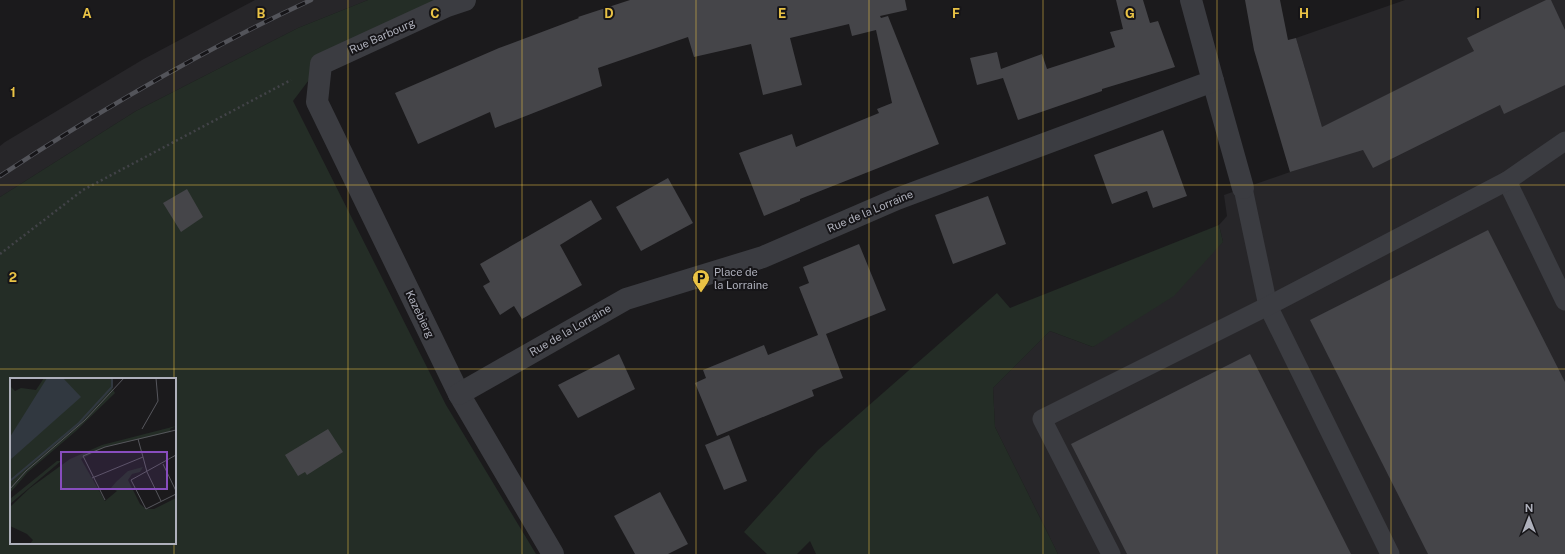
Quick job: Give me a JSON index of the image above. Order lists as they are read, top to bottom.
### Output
{
  "streets": {
    "street": ["Rue Barbourg", "Rue de la Lorraine", "Kazebierg"]
  },
  "crossings": [
    ["Rue Barbourg", "Kazebierg"],
    ["Rue de la Lorraine", "Kazebierg"]
  ],
  "places": {
    "parking": ["Place de la Lorraine"]
  },
  "north": "top",
  "grid": {
    "columns": [
      "A",
      "B",
      "C",
      "D",
      "E",
      "F",
      "G",
      "H",
      "I"
    ],
    "rows": ["1", "2"]
  }
}
